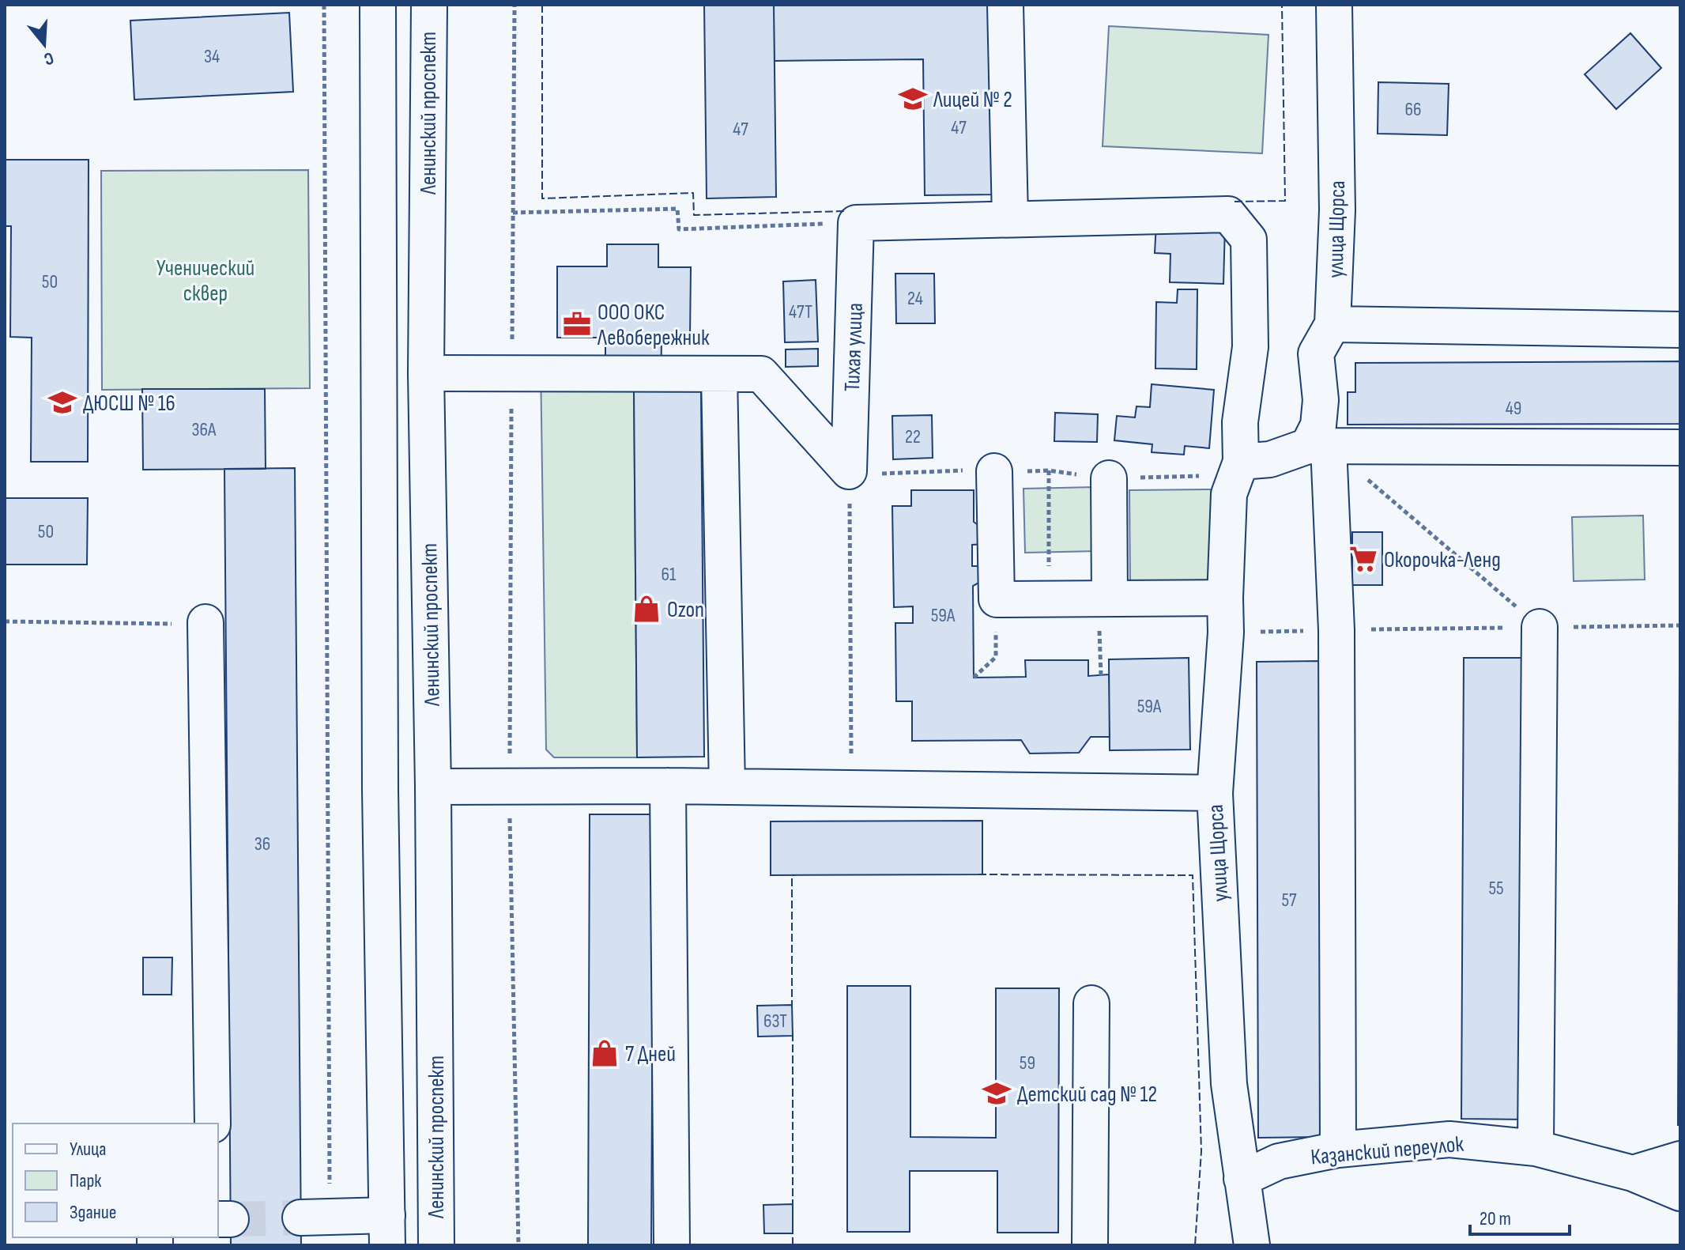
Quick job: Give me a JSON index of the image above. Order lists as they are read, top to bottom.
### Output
{
  "streets": {
    "street": [
      "Ленинский проспект",
      "улица Щорса",
      "Тихая улица",
      "Казанский переулок"
    ]
  },
  "crossings": [
    ["улица Щорса", "Казанский переулок"]
  ],
  "parks": ["Ученический сквер"],
  "places": {
    "school or university": ["Лицей № 2", "ДЮСШ № 16", "Детский сад № 12"],
    "office": ["ООО ОКС Левобережник"],
    "supermarket": ["Окорочка-Ленд"],
    "shop": ["Ozon", "7 Дней"]
  },
  "house_numbers": [
    "34",
    "66",
    "47",
    "47",
    "50",
    "24",
    "47Т",
    "49",
    "36А",
    "22",
    "50",
    "61",
    "59А",
    "59А",
    "36",
    "55",
    "57",
    "63Т",
    "59"
  ],
  "legend": ["Улица", "Парк", "Здание"],
  "scale_bar": "20 m",
  "north": "bottom"
}
